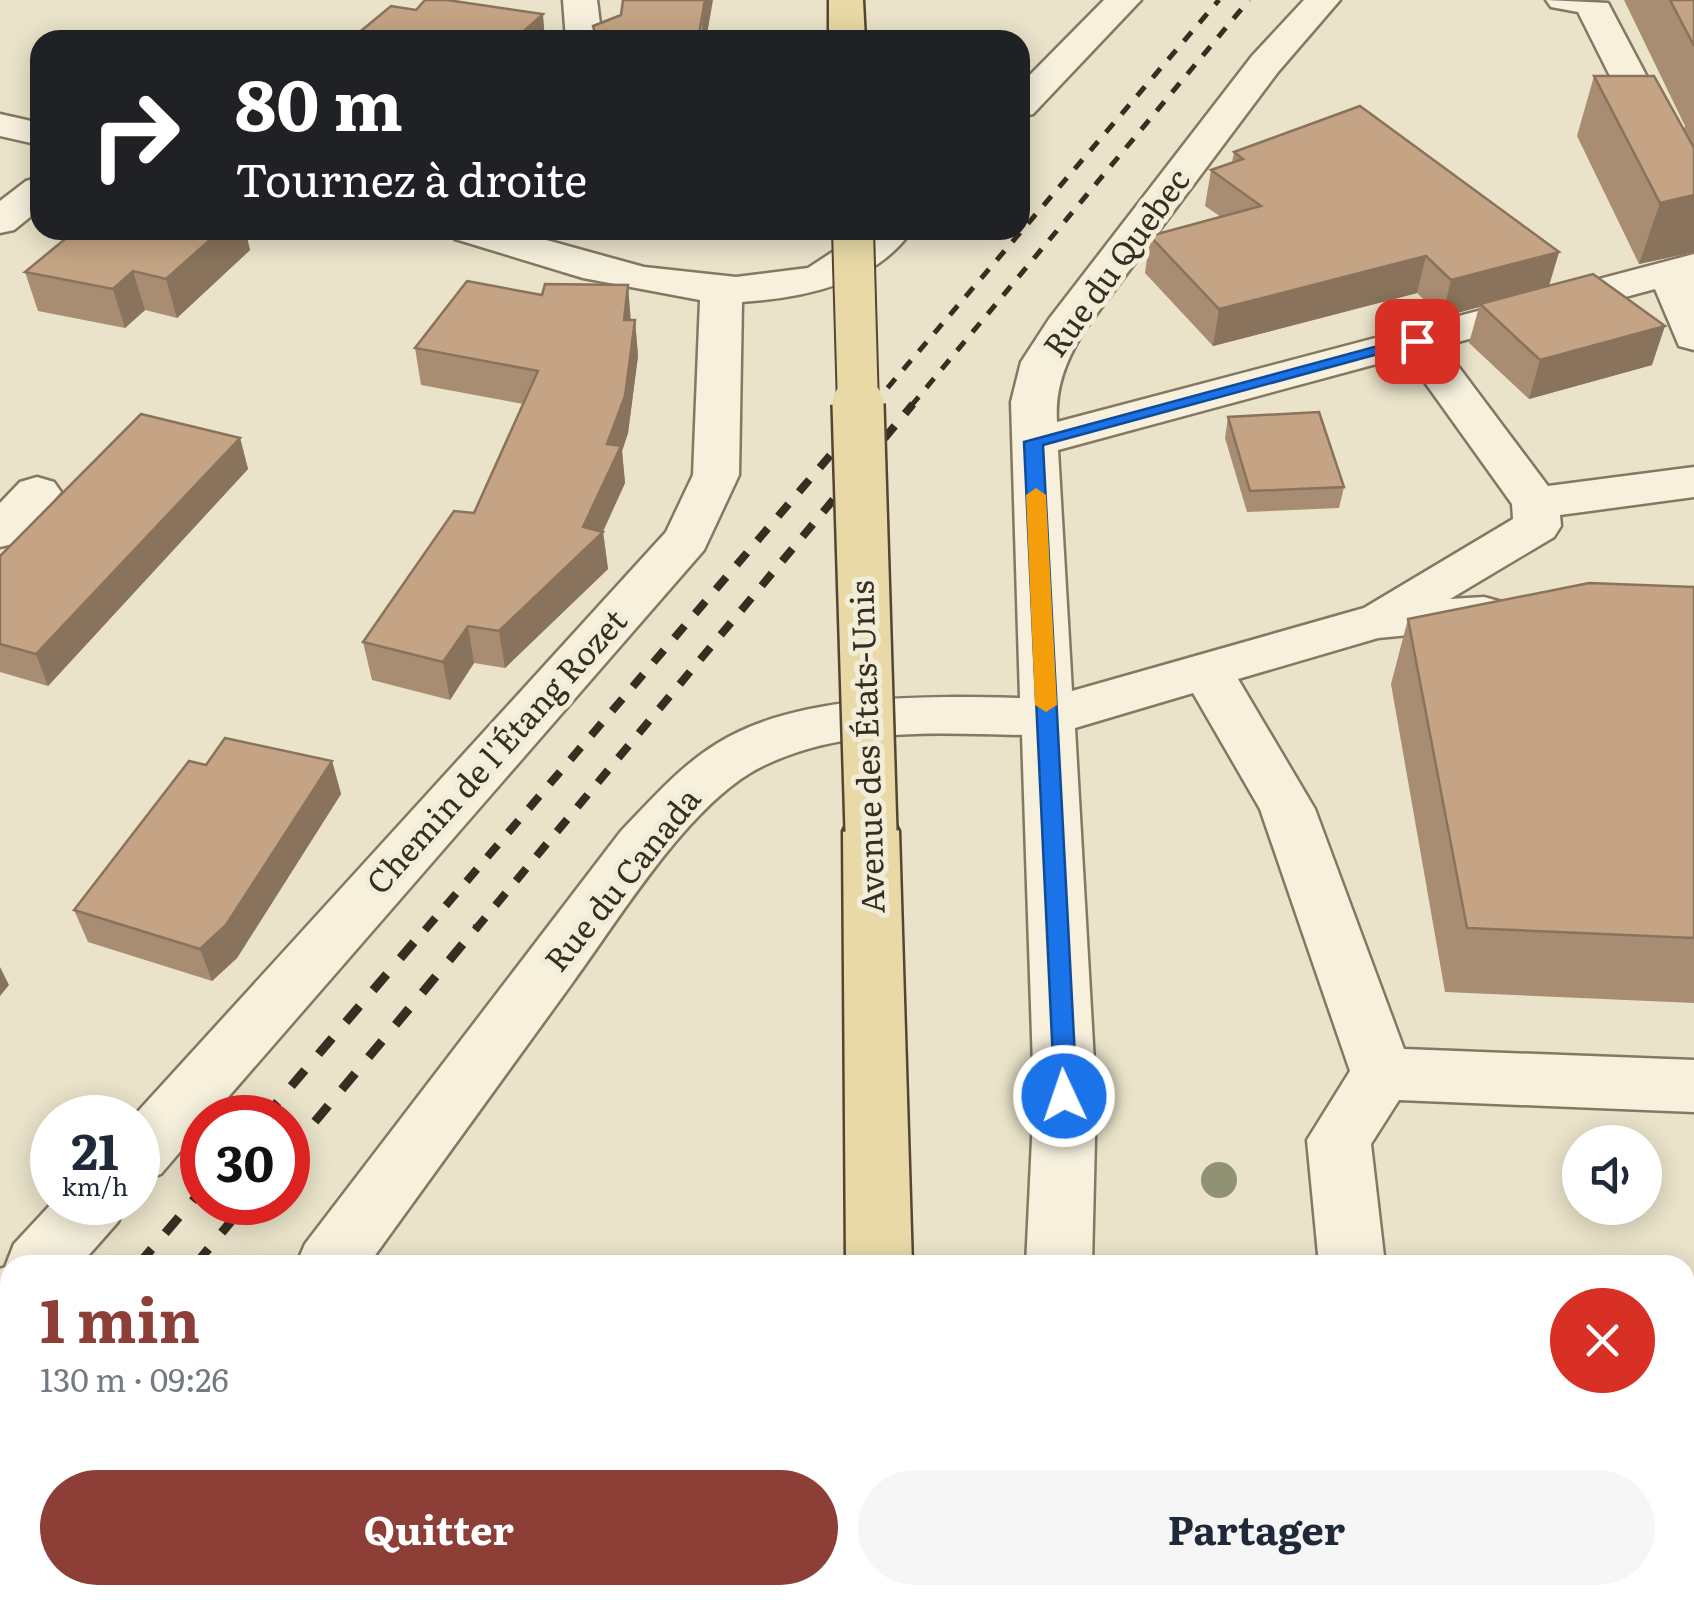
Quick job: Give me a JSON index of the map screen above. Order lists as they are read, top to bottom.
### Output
{
  "streets": {
    "main road": ["Avenue des États-Unis"],
    "street": ["Rue du Quebec", "Chemin de l'Étang Rozet", "Rue du Canada"]
  },
  "crossings": [
    ["Rue du Quebec", "Rue du Canada"]
  ],
  "page": {
    "turn": ["80 m", "Tournez à droite"],
    "speed": "21 km/h",
    "limit": "30",
    "heading": ["1 min", "130 m · 09:26"],
    "buttons": ["Quitter", "Partager"]
  }
}
